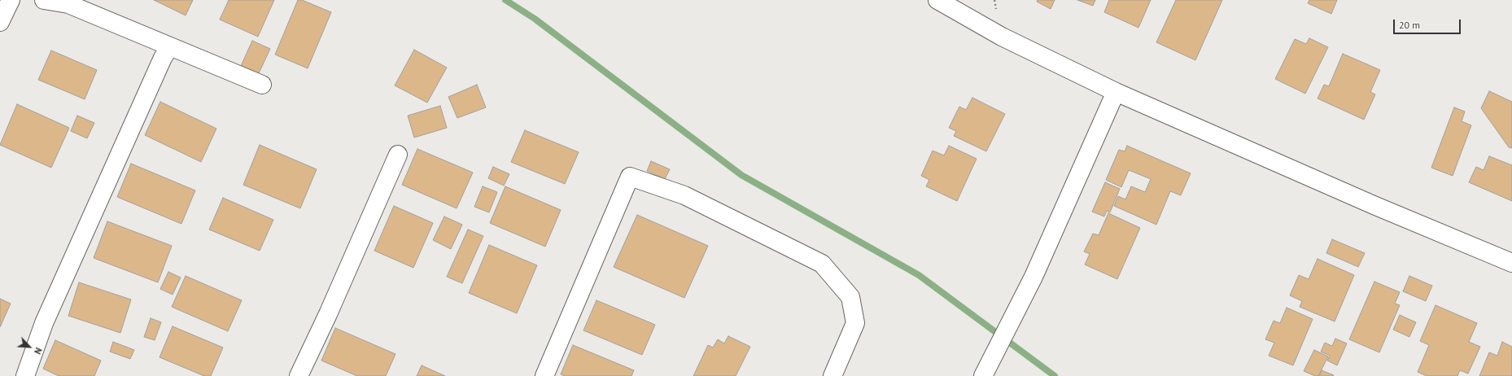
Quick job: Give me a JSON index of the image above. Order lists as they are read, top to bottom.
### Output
{
  "scale_bar": "20 m",
  "north": "bottom right"
}
